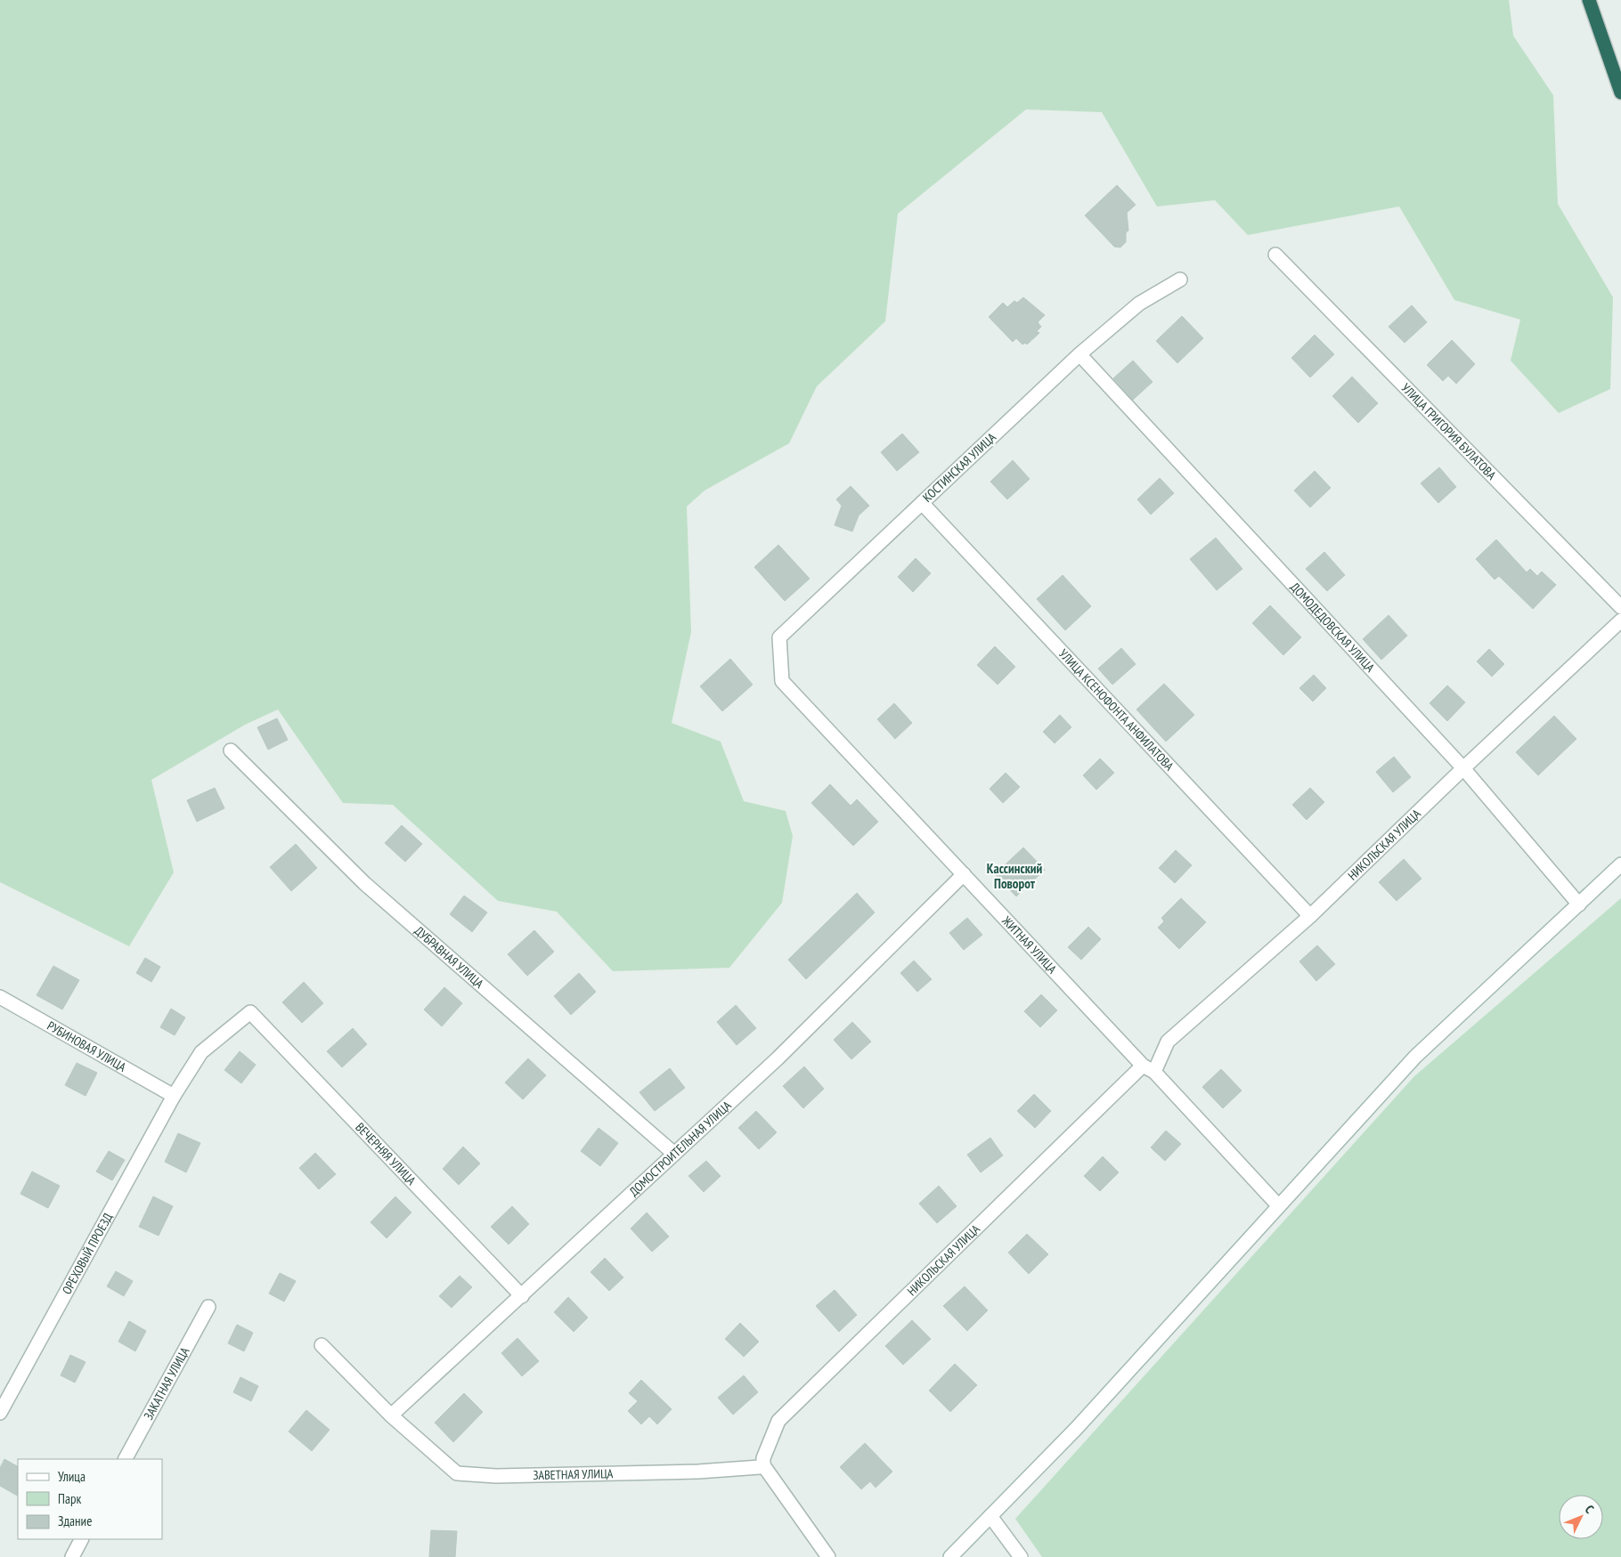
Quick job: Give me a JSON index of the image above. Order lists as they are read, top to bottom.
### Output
{
  "streets": {
    "street": [
      "УЛИЦА ГРИГОРИЯ БУЛАТОВА",
      "КОСТИНСКАЯ УЛИЦА",
      "ДОМОДЕДОВСКАЯ УЛИЦА",
      "УЛИЦА КСЕНОФОНТА АНФИЛАТОВА",
      "НИКОЛЬСКАЯ УЛИЦА",
      "ЖИТНАЯ УЛИЦА",
      "ДУБРАВНАЯ УЛИЦА",
      "РУБИНОВАЯ УЛИЦА",
      "ДОМОСТРОИТЕЛЬНАЯ УЛИЦА",
      "ВЕЧЕРНЯЯ УЛИЦА",
      "ОРЕХОВЫЙ ПРОЕЗД",
      "ЗАКАТНАЯ УЛИЦА",
      "ЗАВЕТНАЯ УЛИЦА"
    ]
  },
  "crossings": [
    ["КОСТИНСКАЯ УЛИЦА", "ДОМОДЕДОВСКАЯ УЛИЦА"],
    ["КОСТИНСКАЯ УЛИЦА", "УЛИЦА КСЕНОФОНТА АНФИЛАТОВА"],
    ["КОСТИНСКАЯ УЛИЦА", "ЖИТНАЯ УЛИЦА"],
    ["ДОМОДЕДОВСКАЯ УЛИЦА", "НИКОЛЬСКАЯ УЛИЦА"],
    ["УЛИЦА КСЕНОФОНТА АНФИЛАТОВА", "НИКОЛЬСКАЯ УЛИЦА"],
    ["НИКОЛЬСКАЯ УЛИЦА", "ЖИТНАЯ УЛИЦА"],
    ["НИКОЛЬСКАЯ УЛИЦА", "ЗАВЕТНАЯ УЛИЦА"],
    ["ЖИТНАЯ УЛИЦА", "ДОМОСТРОИТЕЛЬНАЯ УЛИЦА"],
    ["ДУБРАВНАЯ УЛИЦА", "ДОМОСТРОИТЕЛЬНАЯ УЛИЦА"],
    ["РУБИНОВАЯ УЛИЦА", "ОРЕХОВЫЙ ПРОЕЗД"],
    ["ДОМОСТРОИТЕЛЬНАЯ УЛИЦА", "ВЕЧЕРНЯЯ УЛИЦА"],
    ["ДОМОСТРОИТЕЛЬНАЯ УЛИЦА", "ЗАВЕТНАЯ УЛИЦА"],
    ["ВЕЧЕРНЯЯ УЛИЦА", "ОРЕХОВЫЙ ПРОЕЗД"]
  ],
  "districts": ["Кассинский Поворот"],
  "legend": ["Улица", "Парк", "Здание"],
  "north": "top right"
}
